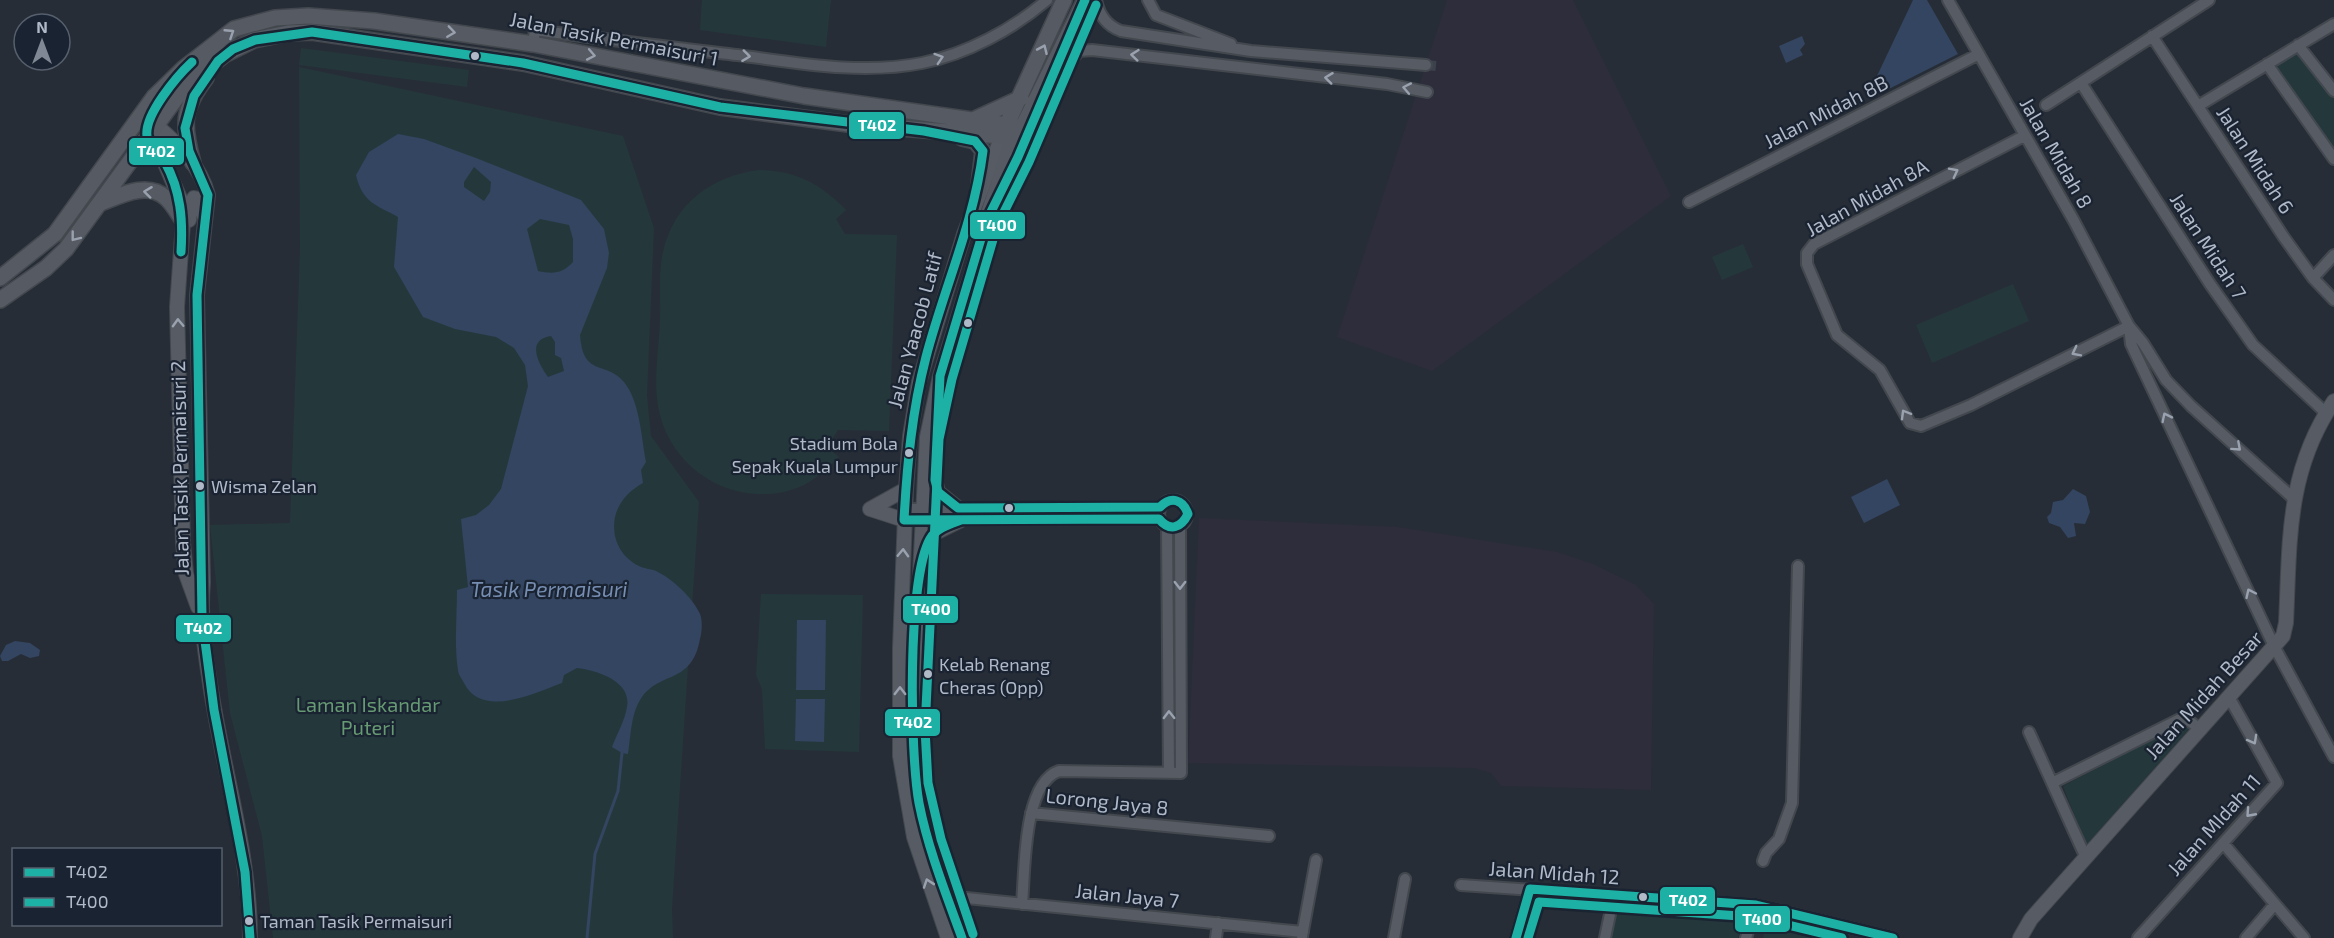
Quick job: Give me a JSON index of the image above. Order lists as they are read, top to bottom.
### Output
{
  "streets": {
    "main road": ["Jalan Tasik Permaisuri 1", "Jalan Yaacob Latif"],
    "street": [
      "Jalan Midah 8B",
      "Jalan Midah 8",
      "Jalan Midah 6",
      "Jalan Midah 8A",
      "Jalan Midah 7",
      "Jalan Tasik Permaisuri 2",
      "Jalan Midah Besar",
      "Lorong Jaya 8",
      "Jalan MIdah 11",
      "Jalan Midah 12",
      "Jalan Jaya 7"
    ]
  },
  "crossings": [
    ["Jalan Tasik Permaisuri 1", "Jalan Yaacob Latif"],
    ["Jalan Tasik Permaisuri 1", "Jalan Tasik Permaisuri 2"],
    ["Jalan Midah 8B", "Jalan Midah 8"],
    ["Jalan Midah 8", "Jalan Midah 8A"],
    ["Jalan Midah 8", "Jalan Midah Besar"],
    ["Jalan Midah 7", "Jalan Midah Besar"],
    ["Jalan Yaacob Latif", "Jalan Jaya 7"],
    ["Jalan Midah Besar", "Jalan MIdah 11"],
    ["Lorong Jaya 8", "Jalan Jaya 7"]
  ],
  "one_way": ["Jalan MIdah 11"],
  "water": ["Tasik Permaisuri"],
  "parks": ["Laman Iskandar Puteri"],
  "places": [
    "Stadium Bola Sepak Kuala Lumpur",
    "Wisma Zelan",
    "Kelab Renang Cheras (Opp)",
    "Taman Tasik Permaisuri"
  ],
  "lines": ["transit line T402", "transit line T400"],
  "legend": ["T402", "T400"],
  "north": "top"
}
